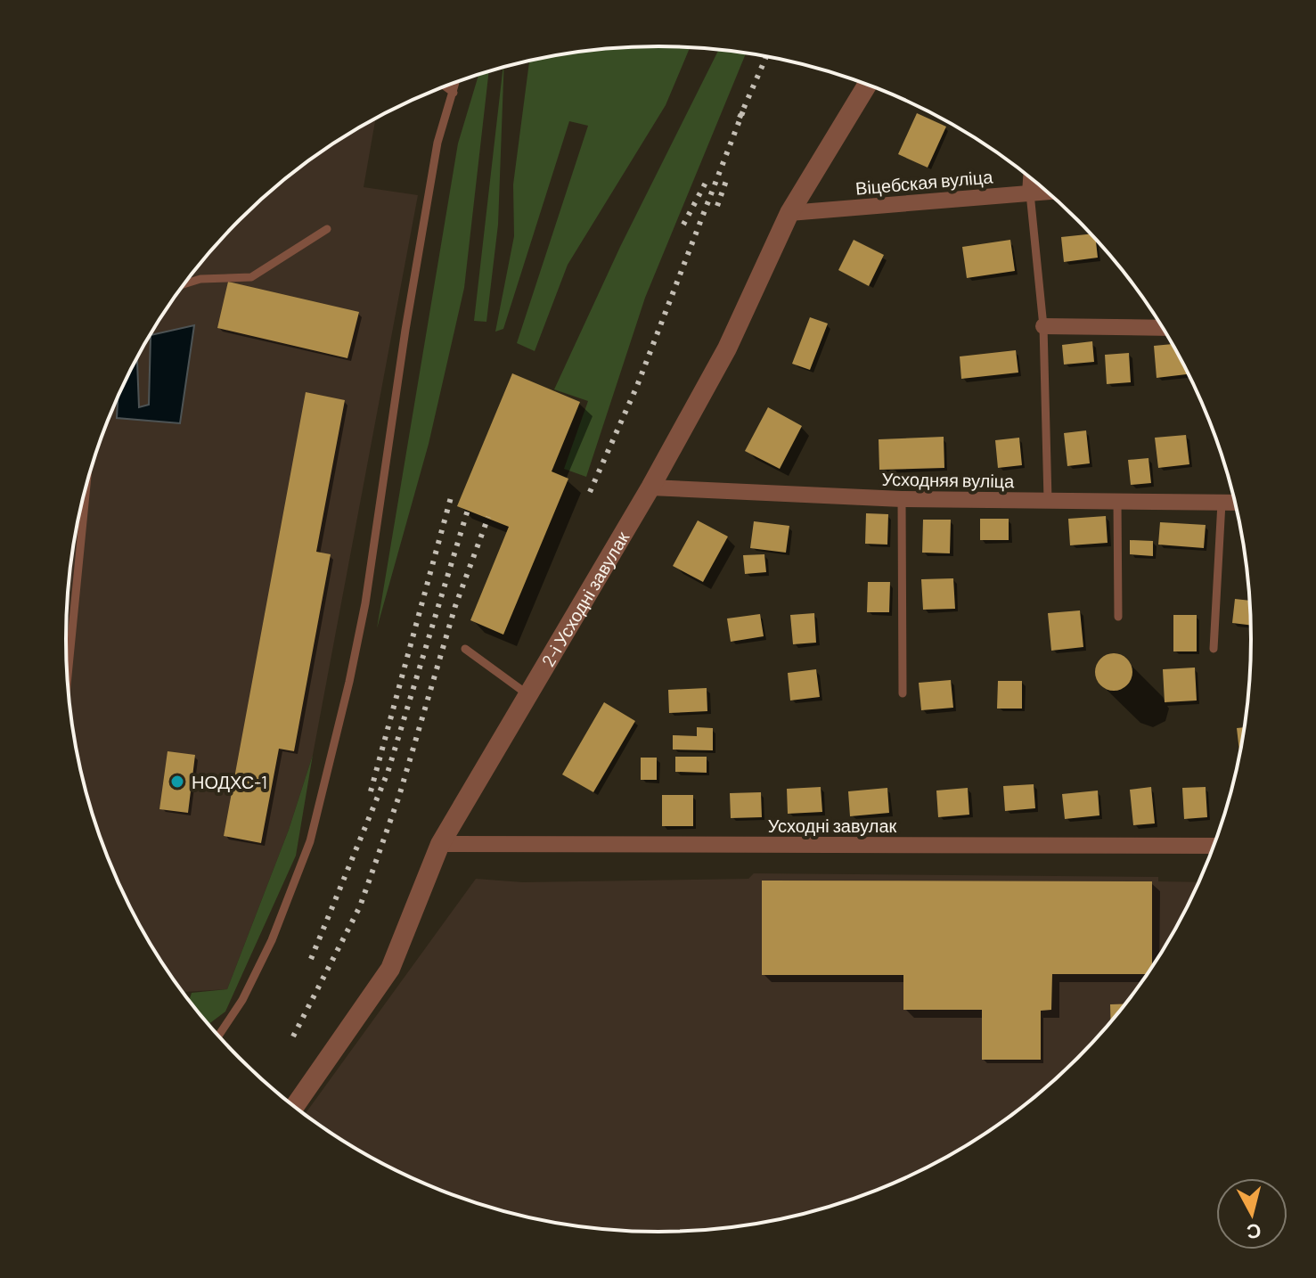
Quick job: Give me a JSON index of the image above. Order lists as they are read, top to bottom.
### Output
{
  "streets": {
    "street": [
      "Віцебская вуліца",
      "Усходняя вуліца",
      "2-і Усходні завулак",
      "Усходні завулак"
    ]
  },
  "crossings": [
    ["Віцебская вуліца", "2-і Усходні завулак"],
    ["Усходняя вуліца", "2-і Усходні завулак"],
    ["2-і Усходні завулак", "Усходні завулак"]
  ],
  "places": ["НОДХС-1"],
  "north": "bottom"
}
